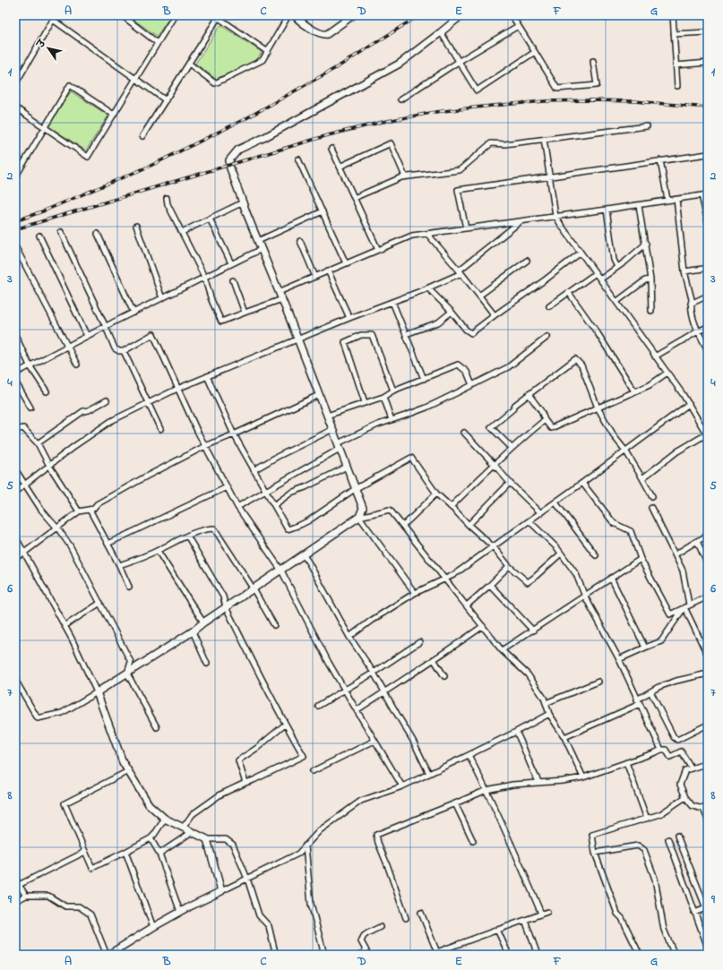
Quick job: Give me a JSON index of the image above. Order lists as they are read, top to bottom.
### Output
{
  "north": "top left",
  "grid": {
    "columns": [
      "A",
      "B",
      "C",
      "D",
      "E",
      "F",
      "G"
    ],
    "rows": [
      "1",
      "2",
      "3",
      "4",
      "5",
      "6",
      "7",
      "8",
      "9"
    ]
  }
}
